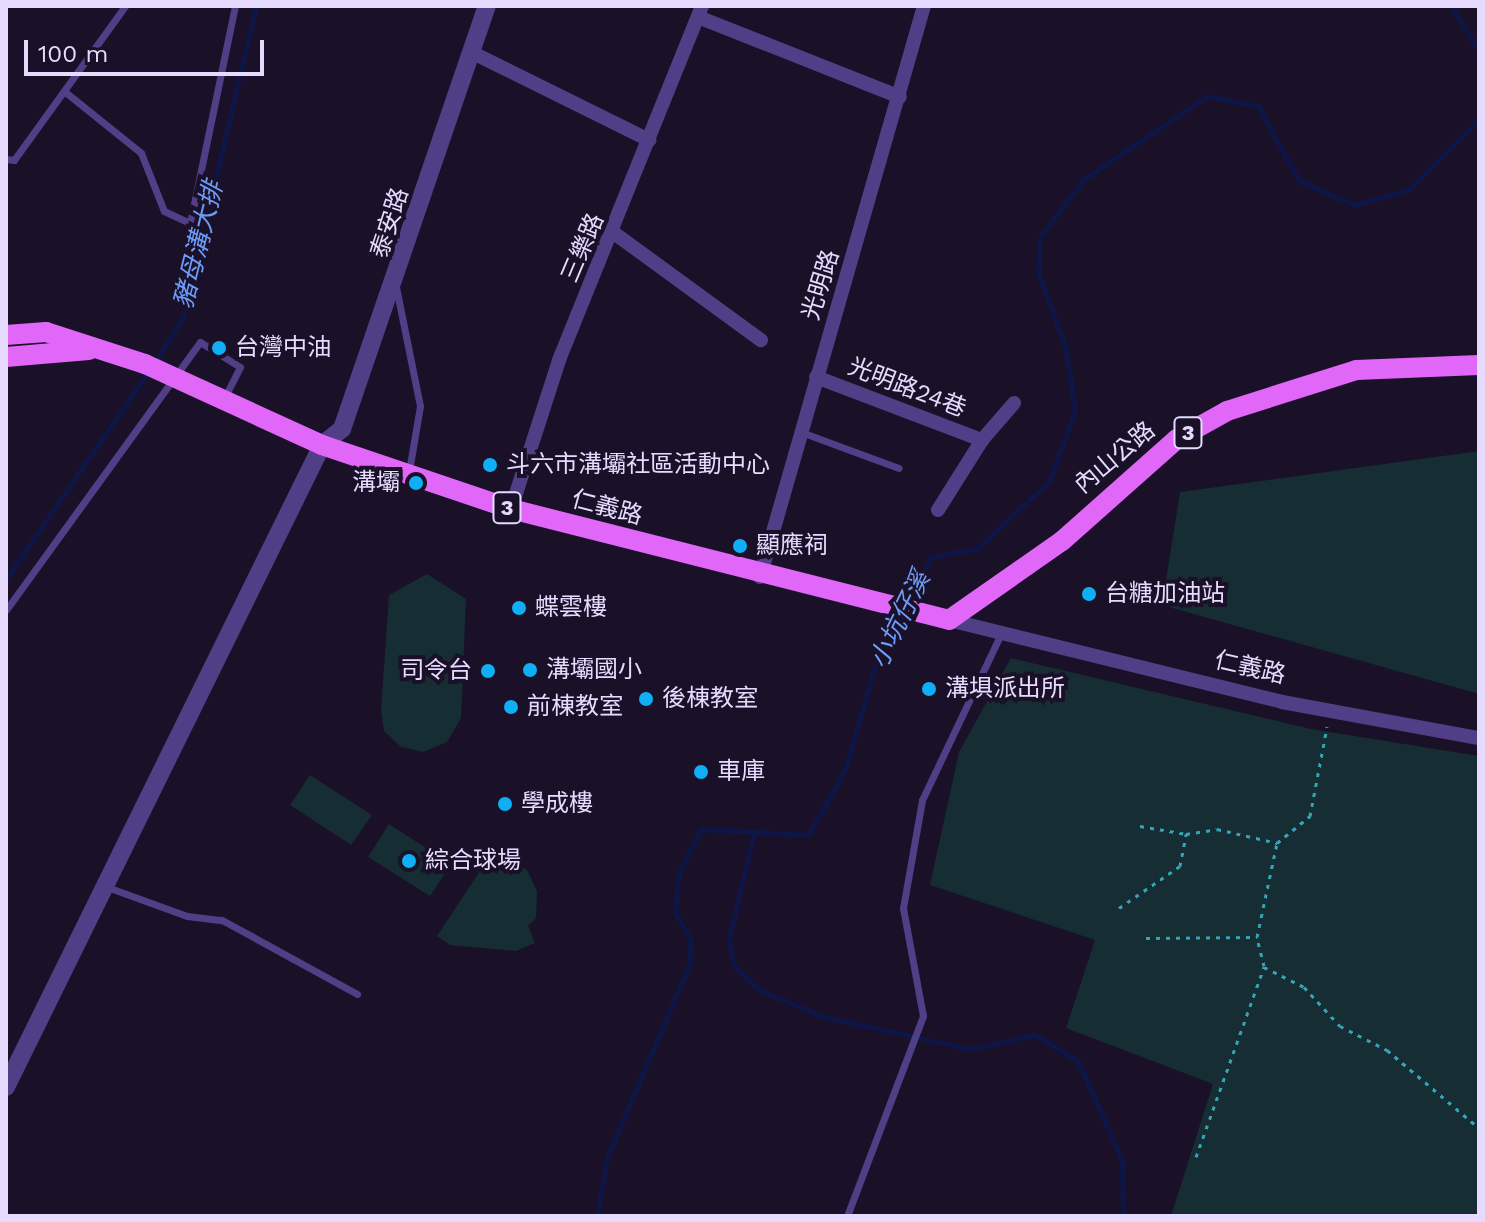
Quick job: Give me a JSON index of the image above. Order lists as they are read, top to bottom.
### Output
{
  "streets": {
    "main road": ["3", "內山公路", "仁義路"],
    "street": [
      "泰安路",
      "三樂路",
      "光明路",
      "光明路24巷"
    ]
  },
  "crossings": [
    ["泰安路", "仁義路"],
    ["三樂路", "仁義路"],
    ["光明路", "光明路24巷"],
    ["光明路", "仁義路"],
    ["3", "仁義路"],
    ["內山公路", "仁義路"]
  ],
  "water": ["豬母溝大排", "小坑仔溪"],
  "places": [
    "台灣中油",
    "斗六市溝壩社區活動中心",
    "溝壩",
    "顯應祠",
    "台糖加油站",
    "蝶雲樓",
    "溝壩國小",
    "司令台",
    "溝埧派出所",
    "後棟教室",
    "前棟教室",
    "車庫",
    "學成樓",
    "綜合球場"
  ],
  "scale_bar": "100 m"
}
